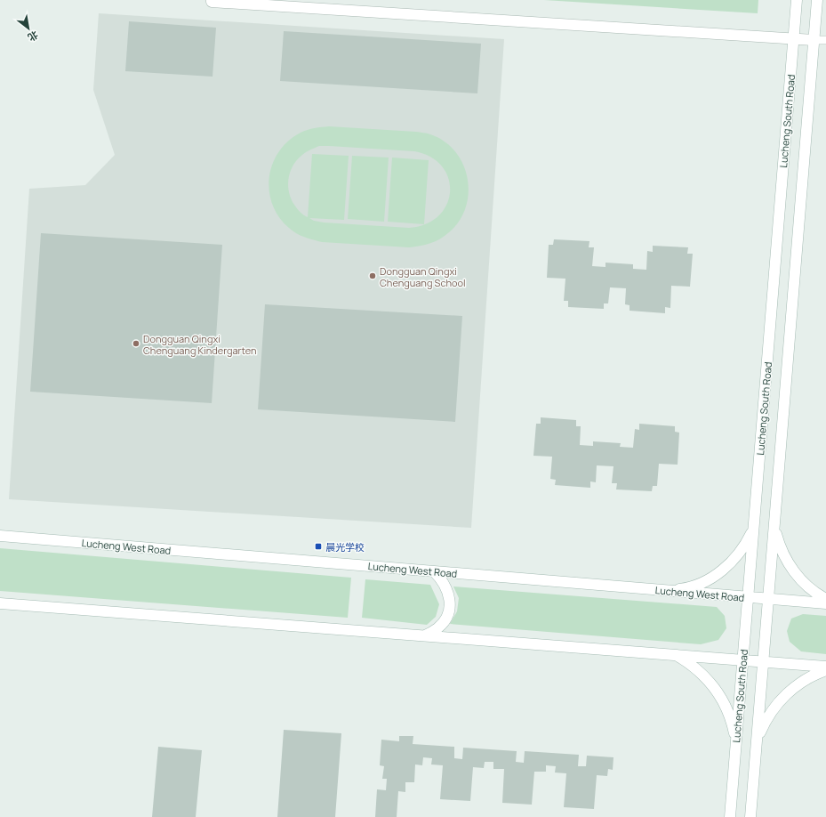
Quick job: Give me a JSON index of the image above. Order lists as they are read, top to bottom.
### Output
{
  "streets": {
    "street": ["Lucheng South Road", "Lucheng West Road"]
  },
  "crossings": [
    ["Lucheng South Road", "Lucheng West Road"]
  ],
  "places": {
    "other": ["Dongguan Qingxi Chenguang School", "Dongguan Qingxi Chenguang Kindergarten"],
    "transit": ["晨光学校"]
  },
  "north": "bottom right"
}
